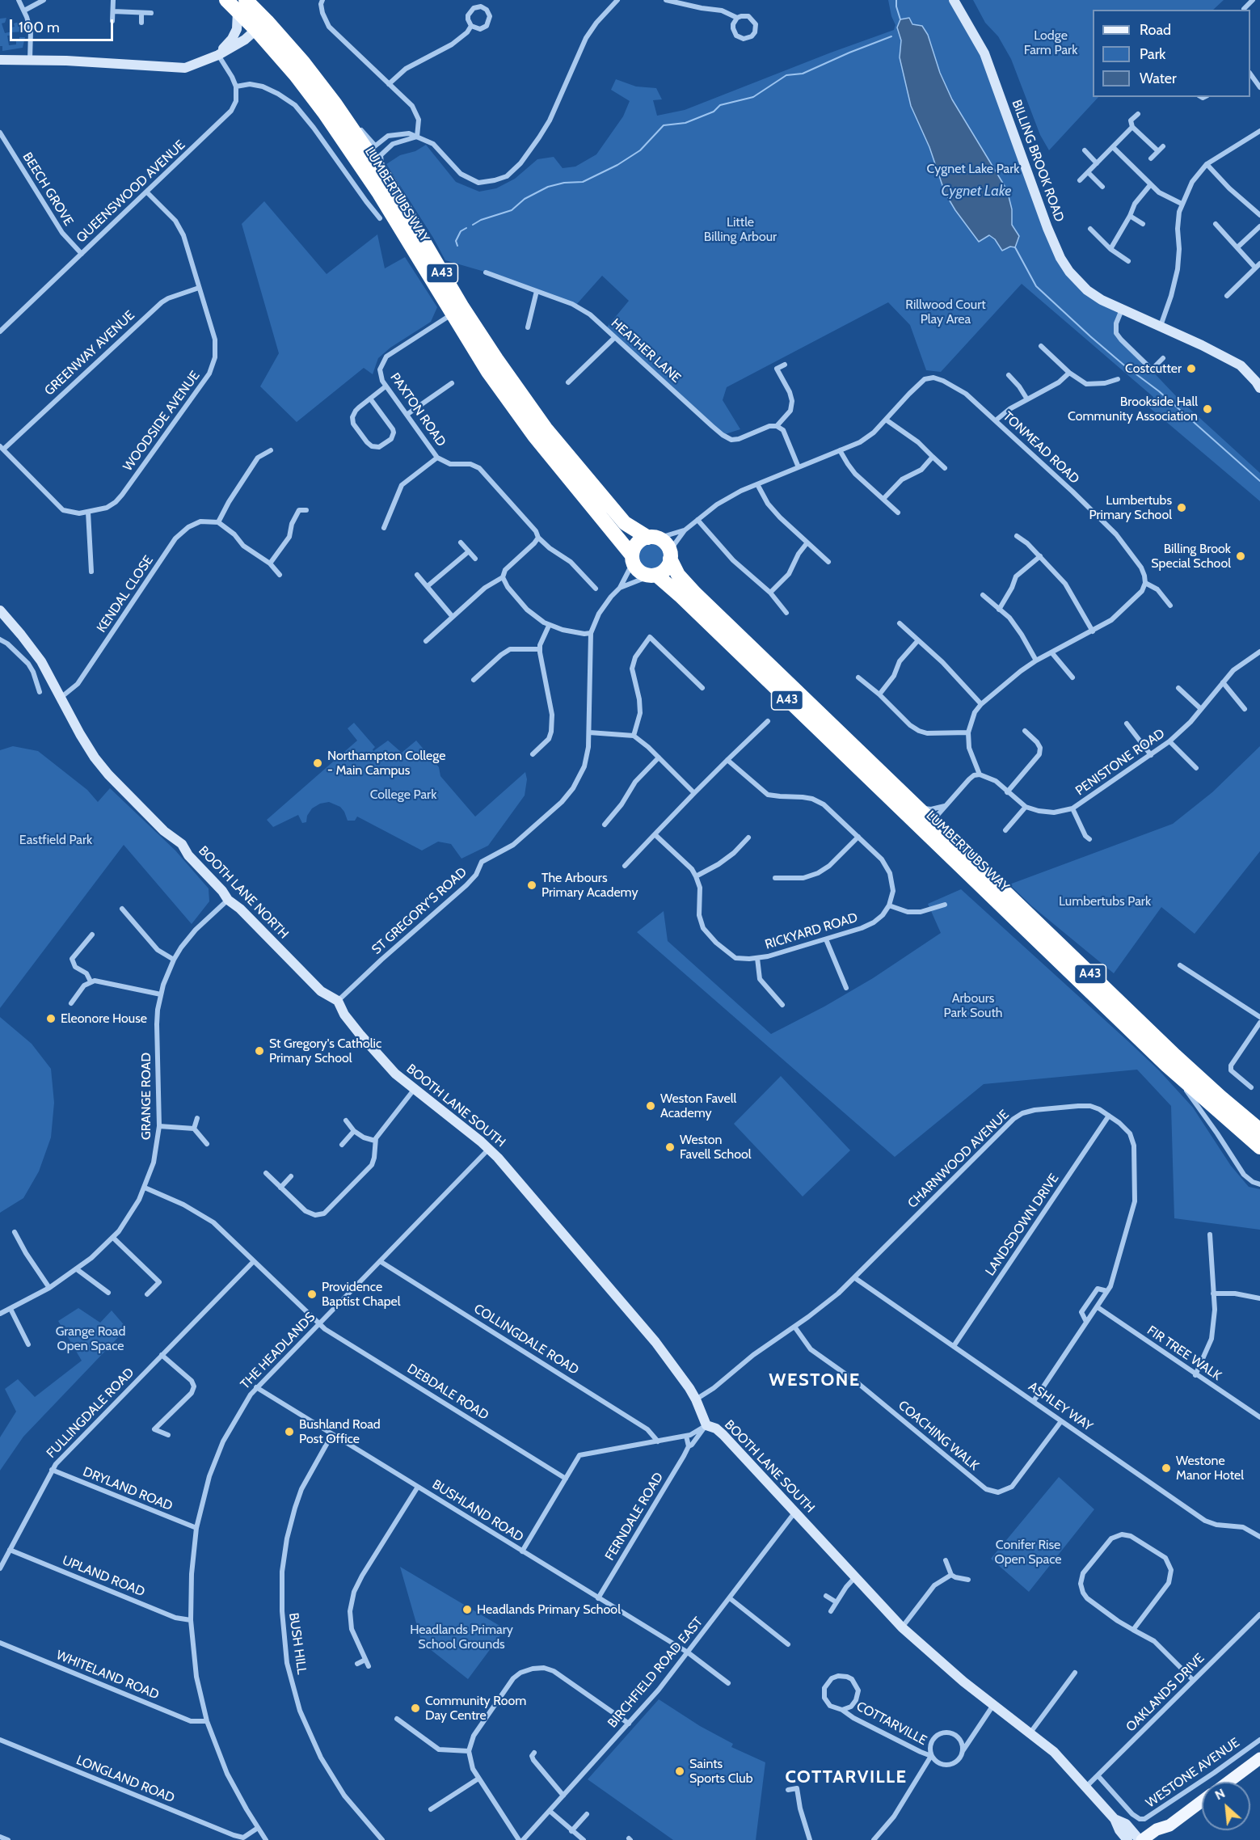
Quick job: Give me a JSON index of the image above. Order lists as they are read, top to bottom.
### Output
{
  "streets": {
    "highway": ["LUMBERTUBS WAY", "A43"],
    "street": [
      "BILLING BROOK ROAD",
      "BEECH GROVE",
      "QUEENSWOOD AVENUE",
      "HEATHER LANE",
      "GREENWAY AVENUE",
      "PAXTON ROAD",
      "WOODSIDE AVENUE",
      "TONMEAD ROAD",
      "KENDAL CLOSE",
      "PENISTONE ROAD",
      "BOOTH LANE NORTH",
      "ST GREGORY'S ROAD",
      "RICKYARD ROAD",
      "GRANGE ROAD",
      "BOOTH LANE SOUTH",
      "CHARNWOOD AVENUE",
      "LANDSDOWN DRIVE",
      "COLLINGDALE ROAD",
      "THE HEADLANDS",
      "FIR TREE WALK",
      "DEBDALE ROAD",
      "ASHLEY WAY",
      "FULLINGDALE ROAD",
      "COACHING WALK",
      "DRYLAND ROAD",
      "BUSHLAND ROAD",
      "FERNDALE ROAD",
      "UPLAND ROAD",
      "BUSH HILL",
      "BIRCHFIELD ROAD EAST",
      "WHITELAND ROAD",
      "OAKLANDS DRIVE",
      "COTTARVILLE",
      "WESTONE AVENUE",
      "LONGLAND ROAD"
    ]
  },
  "crossings": [
    ["BEECH GROVE", "QUEENSWOOD AVENUE"],
    ["QUEENSWOOD AVENUE", "LUMBERTUBS WAY"],
    ["QUEENSWOOD AVENUE", "WOODSIDE AVENUE"],
    ["LUMBERTUBS WAY", "A43"],
    ["LUMBERTUBS WAY", "PAXTON ROAD"],
    ["LUMBERTUBS WAY", "TONMEAD ROAD"],
    ["A43", "TONMEAD ROAD"],
    ["GREENWAY AVENUE", "WOODSIDE AVENUE"],
    ["KENDAL CLOSE", "BOOTH LANE NORTH"],
    ["BOOTH LANE NORTH", "ST GREGORY'S ROAD"],
    ["BOOTH LANE NORTH", "GRANGE ROAD"],
    ["BOOTH LANE NORTH", "BOOTH LANE SOUTH"],
    ["ST GREGORY'S ROAD", "BOOTH LANE SOUTH"],
    ["GRANGE ROAD", "DEBDALE ROAD"],
    ["BOOTH LANE SOUTH", "CHARNWOOD AVENUE"],
    ["BOOTH LANE SOUTH", "THE HEADLANDS"],
    ["BOOTH LANE SOUTH", "FERNDALE ROAD"],
    ["BOOTH LANE SOUTH", "BIRCHFIELD ROAD EAST"],
    ["BOOTH LANE SOUTH", "OAKLANDS DRIVE"],
    ["BOOTH LANE SOUTH", "COTTARVILLE"],
    ["CHARNWOOD AVENUE", "LANDSDOWN DRIVE"],
    ["CHARNWOOD AVENUE", "FIR TREE WALK"],
    ["CHARNWOOD AVENUE", "ASHLEY WAY"],
    ["CHARNWOOD AVENUE", "COACHING WALK"],
    ["LANDSDOWN DRIVE", "ASHLEY WAY"],
    ["COLLINGDALE ROAD", "THE HEADLANDS"],
    ["THE HEADLANDS", "DEBDALE ROAD"],
    ["THE HEADLANDS", "DRYLAND ROAD"],
    ["THE HEADLANDS", "BUSHLAND ROAD"],
    ["THE HEADLANDS", "UPLAND ROAD"],
    ["THE HEADLANDS", "WHITELAND ROAD"],
    ["THE HEADLANDS", "LONGLAND ROAD"],
    ["DEBDALE ROAD", "FULLINGDALE ROAD"],
    ["ASHLEY WAY", "COACHING WALK"],
    ["FULLINGDALE ROAD", "DRYLAND ROAD"],
    ["FULLINGDALE ROAD", "UPLAND ROAD"],
    ["BUSHLAND ROAD", "FERNDALE ROAD"],
    ["BUSHLAND ROAD", "BUSH HILL"],
    ["BUSHLAND ROAD", "BIRCHFIELD ROAD EAST"],
    ["OAKLANDS DRIVE", "WESTONE AVENUE"]
  ],
  "districts": ["WESTONE", "COTTARVILLE"],
  "water": ["Cygnet Lake"],
  "parks": [
    "Lodge Farm Park",
    "Cygnet Lake Park",
    "Little Billing Arbour",
    "Rillwood Court Play Area",
    "College Park",
    "Eastfield Park",
    "Lumbertubs Park",
    "Arbours Park South",
    "Grange Road Open Space",
    "Conifer Rise Open Space",
    "Headlands Primary School Grounds"
  ],
  "places": [
    "Costcutter",
    "Brookside Hall Community Association",
    "Lumbertubs Primary School",
    "Billing Brook Special School",
    "Northampton College - Main Campus",
    "The Arbours Primary Academy",
    "Eleonore House",
    "St Gregory's Catholic Primary School",
    "Weston Favell Academy",
    "Weston Favell School",
    "Providence Baptist Chapel",
    "Bushland Road Post Office",
    "Westone Manor Hotel",
    "Headlands Primary School",
    "Community Room Day Centre",
    "Saints Sports Club"
  ],
  "legend": ["Road", "Park", "Water"],
  "scale_bar": "100 m",
  "north": "top left"
}
